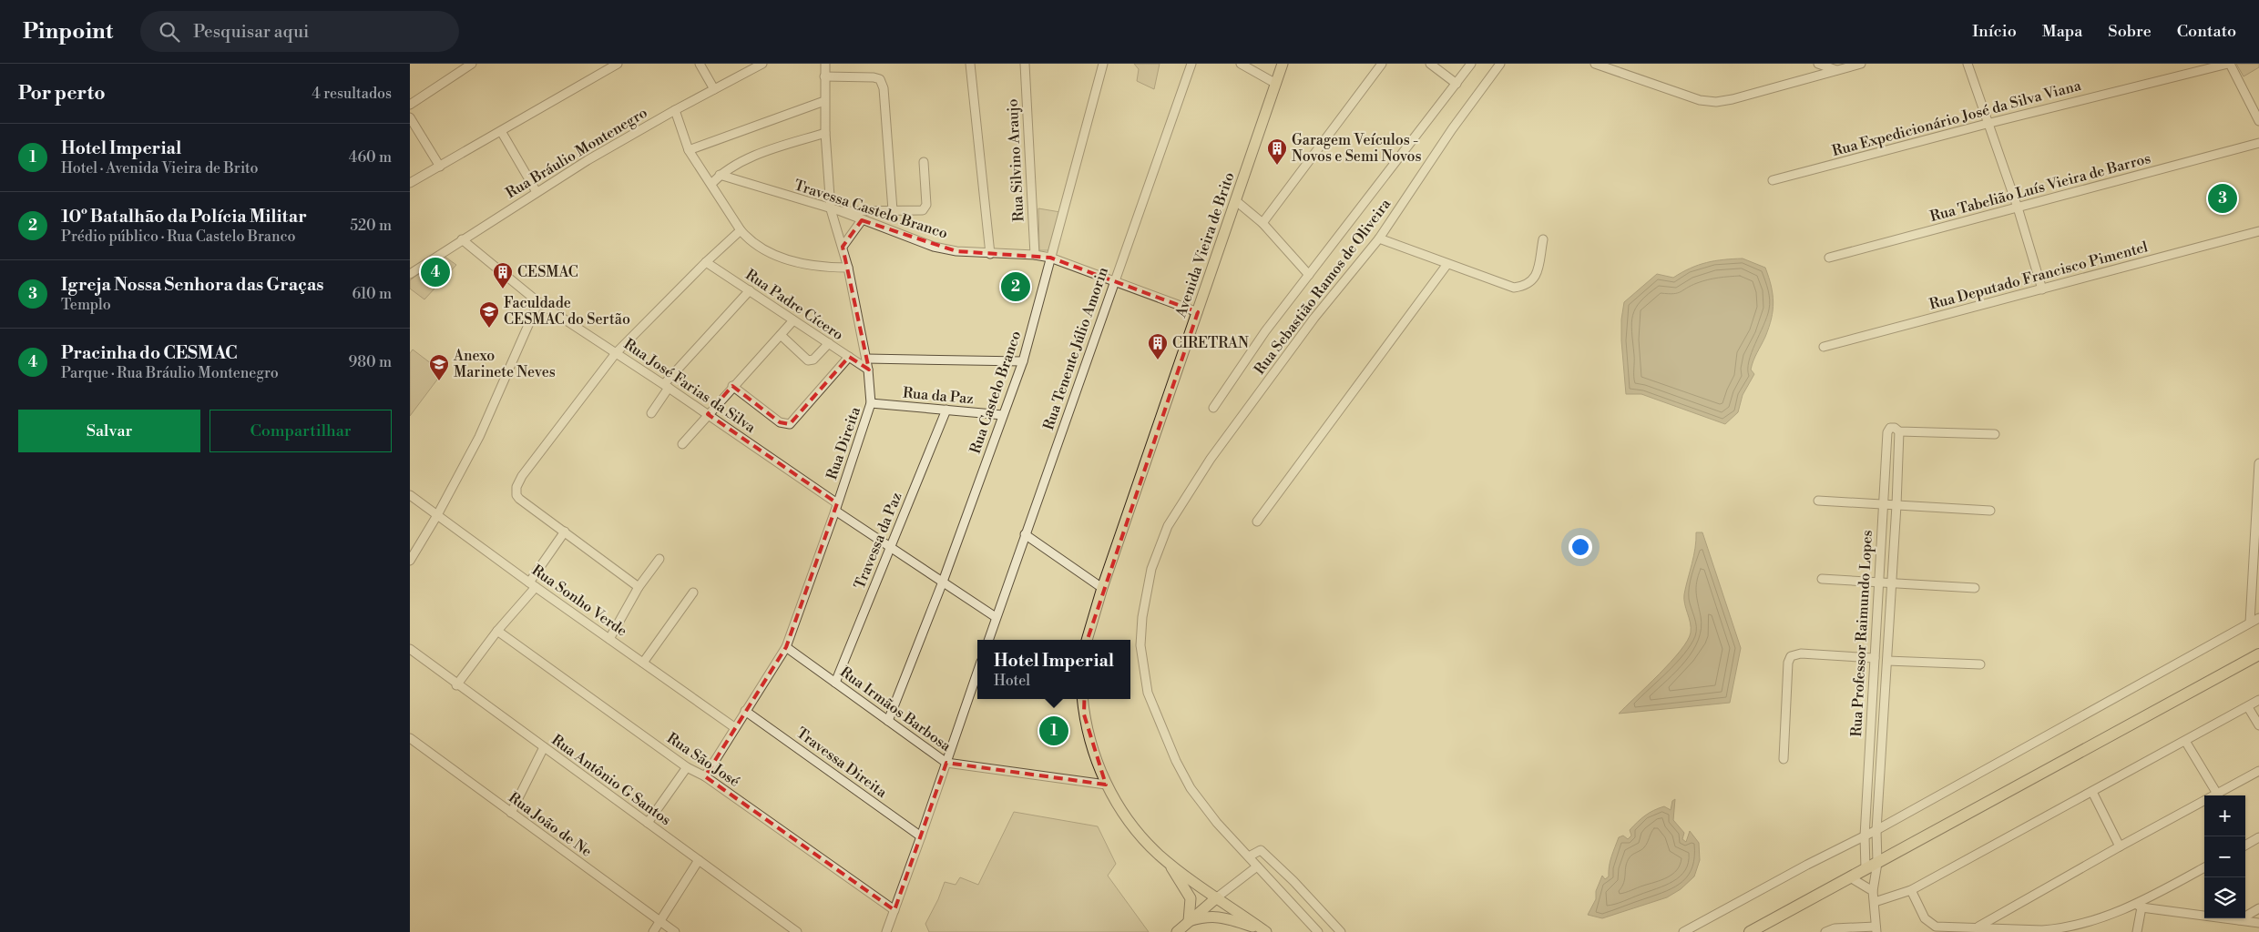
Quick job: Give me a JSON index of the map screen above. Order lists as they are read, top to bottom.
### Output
{
  "streets": {
    "main road": ["Avenida Vieira de Brito"],
    "street": [
      "Rua Expedicionário José da Silva Viana",
      "Rua Bráulio Montenegro",
      "Rua Silvino Araujo",
      "Rua Tabelião Luís Vieira de Barros",
      "Travessa Castelo Branco",
      "Rua Deputado Francisco Pimentel",
      "Rua Sebastião Ramos de Oliveira",
      "Rua Padre Cícero",
      "Rua Tenente Júlio Amorin",
      "Rua José Farias da Silva",
      "Rua Castelo Branco",
      "Rua da Paz",
      "Rua Direita",
      "Travessa da Paz",
      "Rua Sonho Verde",
      "Rua Professor Raimundo Lopes",
      "Rua Irmãos Barbosa",
      "Rua São José",
      "Travessa Direita",
      "Rua Antônio G Santos",
      "Rua João de Ne"
    ]
  },
  "crossings": [
    ["Rua Bráulio Montenegro", "Rua José Farias da Silva"],
    ["Rua Silvino Araujo", "Travessa Castelo Branco"],
    ["Travessa Castelo Branco", "Avenida Vieira de Brito"],
    ["Travessa Castelo Branco", "Rua Tenente Júlio Amorin"],
    ["Travessa Castelo Branco", "Rua Castelo Branco"],
    ["Travessa Castelo Branco", "Rua Direita"],
    ["Rua Padre Cícero", "Rua Direita"],
    ["Rua Tenente Júlio Amorin", "Rua José Farias da Silva"],
    ["Rua José Farias da Silva", "Rua Castelo Branco"],
    ["Rua José Farias da Silva", "Rua Direita"],
    ["Rua José Farias da Silva", "Travessa da Paz"],
    ["Rua Castelo Branco", "Rua da Paz"],
    ["Rua Castelo Branco", "Rua Irmãos Barbosa"],
    ["Rua da Paz", "Rua Direita"],
    ["Rua da Paz", "Travessa da Paz"],
    ["Rua Direita", "Rua Sonho Verde"],
    ["Rua Direita", "Rua Irmãos Barbosa"],
    ["Rua Direita", "Rua São José"],
    ["Rua Direita", "Travessa Direita"],
    ["Travessa da Paz", "Rua Irmãos Barbosa"]
  ],
  "places": {
    "building": ["Garagem Veículos - Novos e Semi Novos", "CESMAC", "CIRETRAN"],
    "school or university": ["Faculdade CESMAC do Sertão", "Anexo Marinete Neves"]
  },
  "page": {
    "header": "Pinpoint",
    "search": "Pesquisar aqui",
    "nav": [
      "Início",
      "Mapa",
      "Sobre",
      "Contato"
    ],
    "heading": ["Por perto", "4 resultados"],
    "list": [
      {
        "mark": "1",
        "name": "Hotel Imperial",
        "note": "Hotel · Avenida Vieira de Brito",
        "value": "460 m"
      },
      {
        "mark": "2",
        "name": "10º Batalhão da Polícia Militar",
        "note": "Prédio público · Rua Castelo Branco",
        "value": "520 m"
      },
      {
        "mark": "3",
        "name": "Igreja Nossa Senhora das Graças",
        "note": "Templo",
        "value": "610 m"
      },
      {
        "mark": "4",
        "name": "Pracinha do CESMAC",
        "note": "Parque · Rua Bráulio Montenegro",
        "value": "980 m"
      }
    ],
    "pins": [
      "3",
      "4",
      "2",
      "1"
    ],
    "buttons": ["Salvar", "Compartilhar"],
    "popup": ["Hotel Imperial", "Hotel"],
    "map_buttons": ["+", "−"]
  }
}
